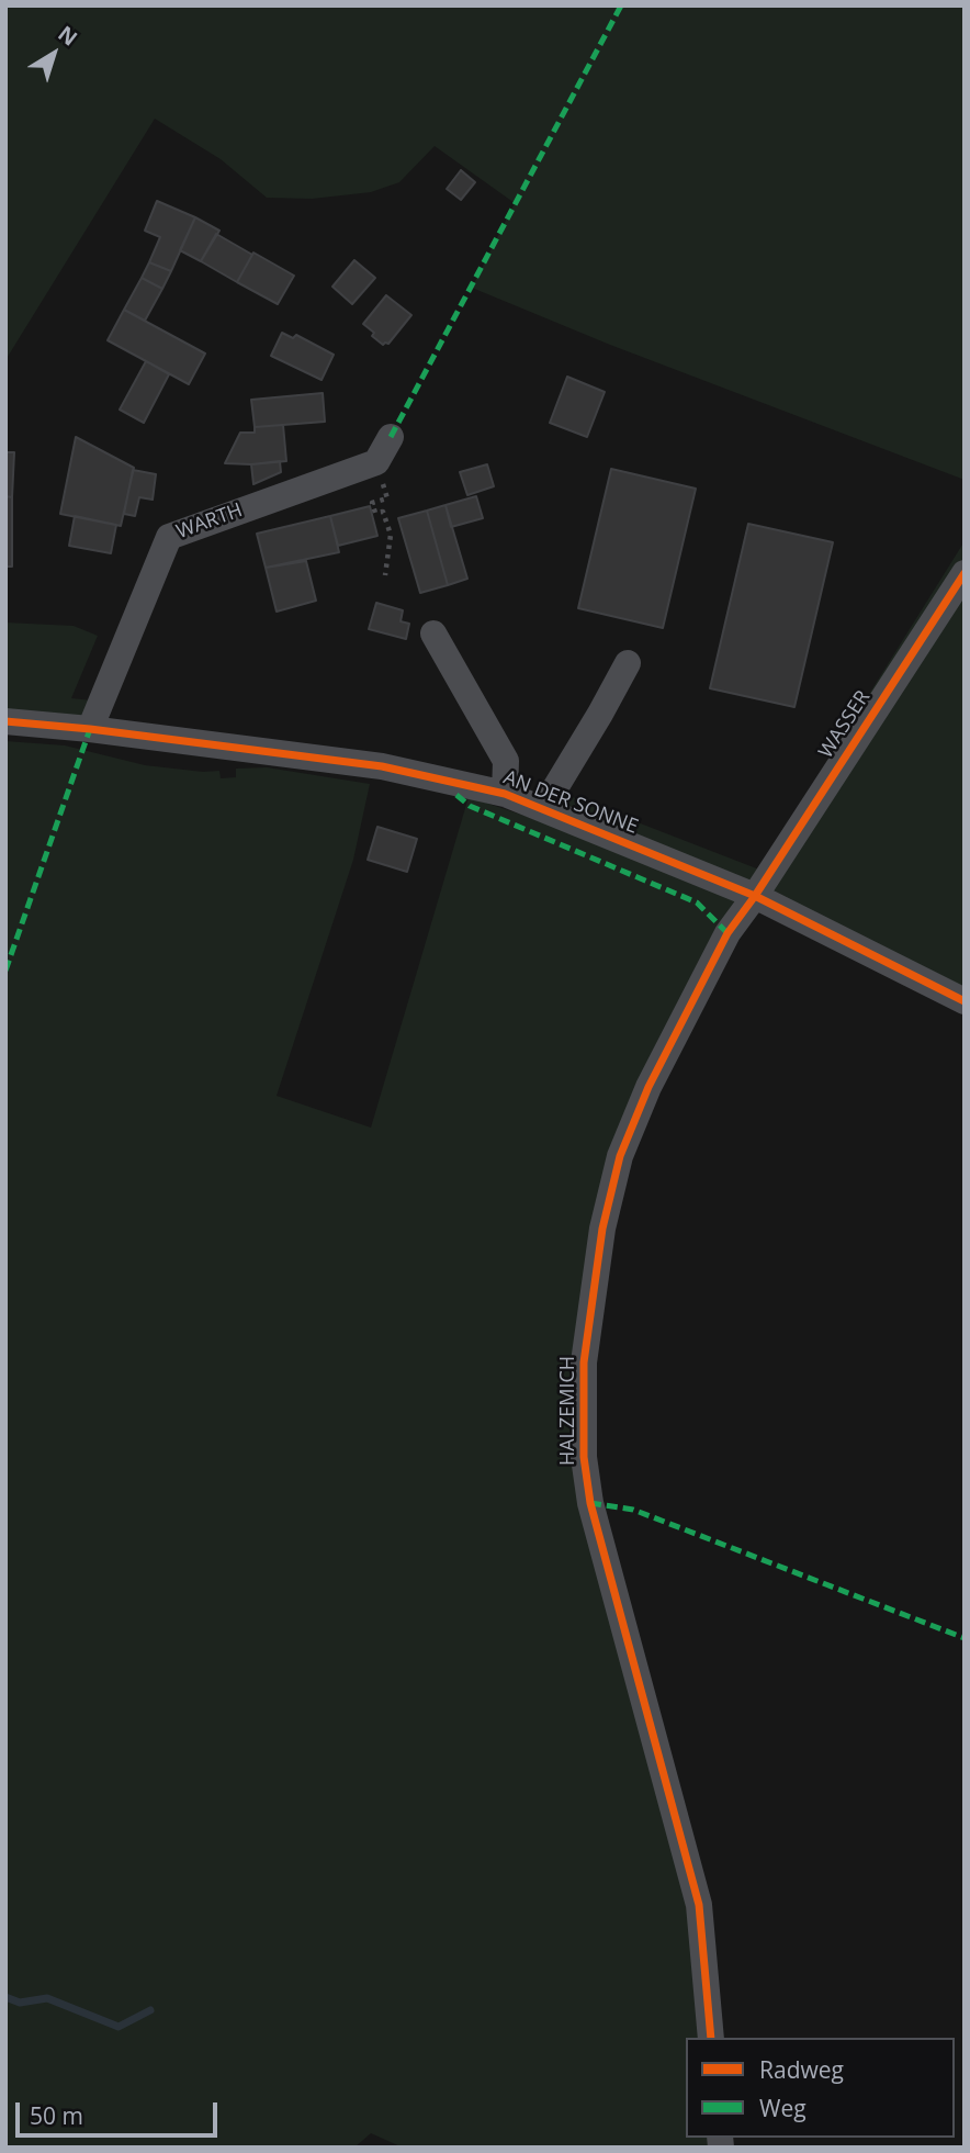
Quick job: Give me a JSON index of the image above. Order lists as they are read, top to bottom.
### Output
{
  "streets": {
    "street": [
      "WARTH",
      "WASSER",
      "AN DER SONNE",
      "HALZEMICH"
    ]
  },
  "crossings": [
    ["WARTH", "AN DER SONNE"],
    ["WASSER", "AN DER SONNE"],
    ["WASSER", "HALZEMICH"],
    ["AN DER SONNE", "HALZEMICH"]
  ],
  "legend": ["Radweg", "Weg"],
  "scale_bar": "50 m",
  "north": "top right"
}
